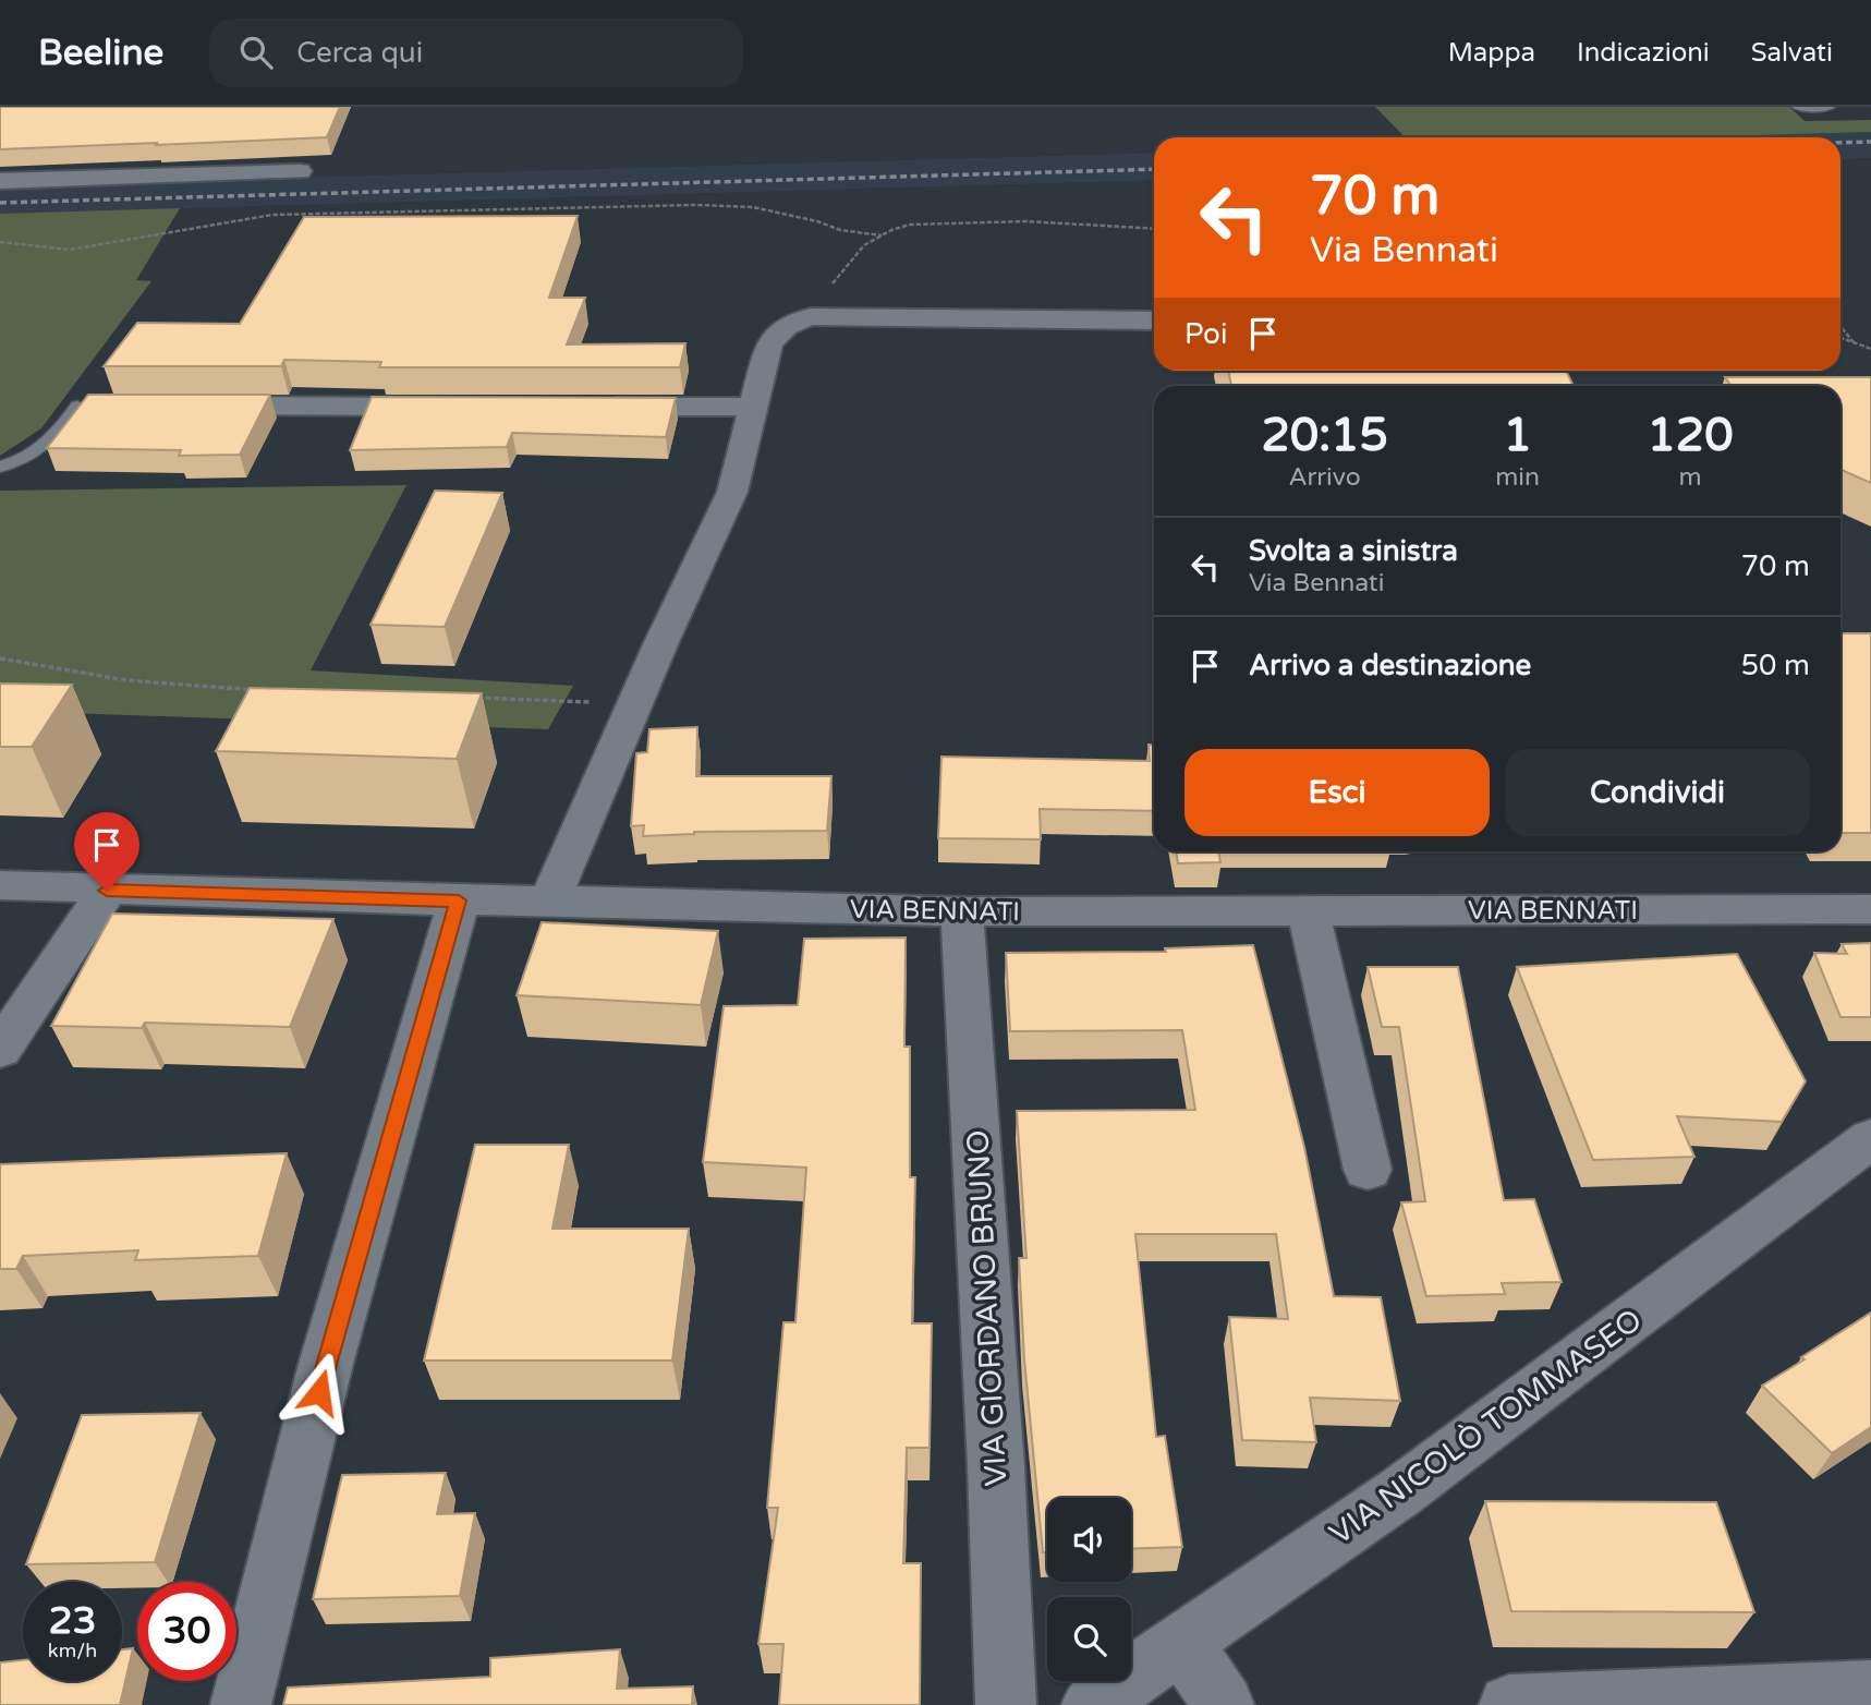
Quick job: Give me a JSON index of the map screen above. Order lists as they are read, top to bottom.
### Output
{
  "streets": {
    "street": ["VIA BENNATI", "VIA GIORDANO BRUNO", "VIA NICOLÒ TOMMASEO"]
  },
  "crossings": [
    ["VIA BENNATI", "VIA GIORDANO BRUNO"]
  ],
  "page": {
    "header": "Beeline",
    "search": "Cerca qui",
    "nav": ["Mappa", "Indicazioni", "Salvati"],
    "turn": ["70 m", "Via Bennati"],
    "then": "Poi",
    "eta": [
      "20:15",
      "Arrivo",
      "1",
      "min",
      "120",
      "m"
    ],
    "list": [
      {
        "name": "Svolta a sinistra",
        "note": "Via Bennati",
        "value": "70 m"
      },
      {
        "name": "Arrivo a destinazione",
        "value": "50 m"
      }
    ],
    "buttons": ["Esci", "Condividi"],
    "speed": "23 km/h",
    "limit": "30"
  }
}
